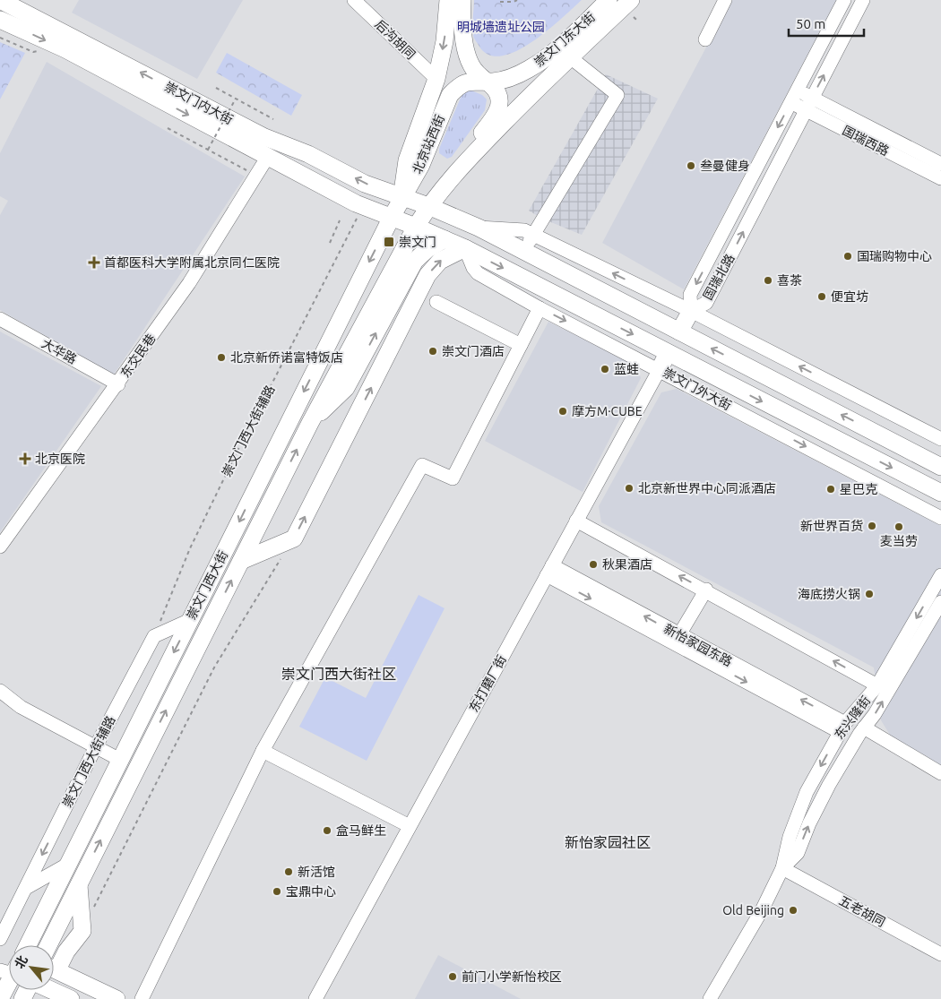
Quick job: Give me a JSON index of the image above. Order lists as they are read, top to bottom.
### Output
{
  "streets": {
    "main road": [
      "崇文门东大街",
      "崇文门内大街",
      "北京站西街",
      "崇文门外大街",
      "崇文门西大街"
    ],
    "street": [
      "后沟胡同",
      "国瑞西路",
      "国瑞北路",
      "大华路",
      "东交民巷",
      "崇文门西大街辅路",
      "新怡家园东路",
      "东打磨厂街",
      "东兴隆街",
      "五老胡同"
    ]
  },
  "crossings": [
    ["后沟胡同", "北京站西街"],
    ["崇文门东大街", "北京站西街"],
    ["崇文门东大街", "崇文门外大街"],
    ["崇文门东大街", "崇文门西大街"],
    ["崇文门内大街", "北京站西街"],
    ["崇文门内大街", "东交民巷"],
    ["崇文门内大街", "崇文门外大街"],
    ["崇文门内大街", "崇文门西大街辅路"],
    ["崇文门内大街", "崇文门西大街"],
    ["国瑞西路", "国瑞北路"],
    ["北京站西街", "崇文门西大街"],
    ["大华路", "东交民巷"],
    ["崇文门外大街", "崇文门西大街"],
    ["崇文门外大街", "东打磨厂街"],
    ["新怡家园东路", "东打磨厂街"],
    ["新怡家园东路", "东兴隆街"],
    ["东兴隆街", "五老胡同"]
  ],
  "districts": ["崇文门西大街社区", "新怡家园社区"],
  "parks": ["明城墙遗址公园"],
  "places": {
    "other": [
      "叁曼健身",
      "国瑞购物中心",
      "喜茶",
      "便宜坊",
      "崇文门酒店",
      "北京新侨诺富特饭店",
      "蓝蛙",
      "摩方M·CUBE",
      "北京新世界中心同派酒店",
      "星巴克",
      "新世界百货",
      "麦当劳",
      "秋果酒店",
      "海底捞火锅",
      "盒马鲜生",
      "新活馆",
      "宝鼎中心",
      "Old Beijing",
      "前门小学新怡校区"
    ],
    "transit": ["崇文门"],
    "health": ["首都医科大学附属北京同仁医院", "北京医院"]
  },
  "scale_bar": "50 m",
  "north": "top left"
}
